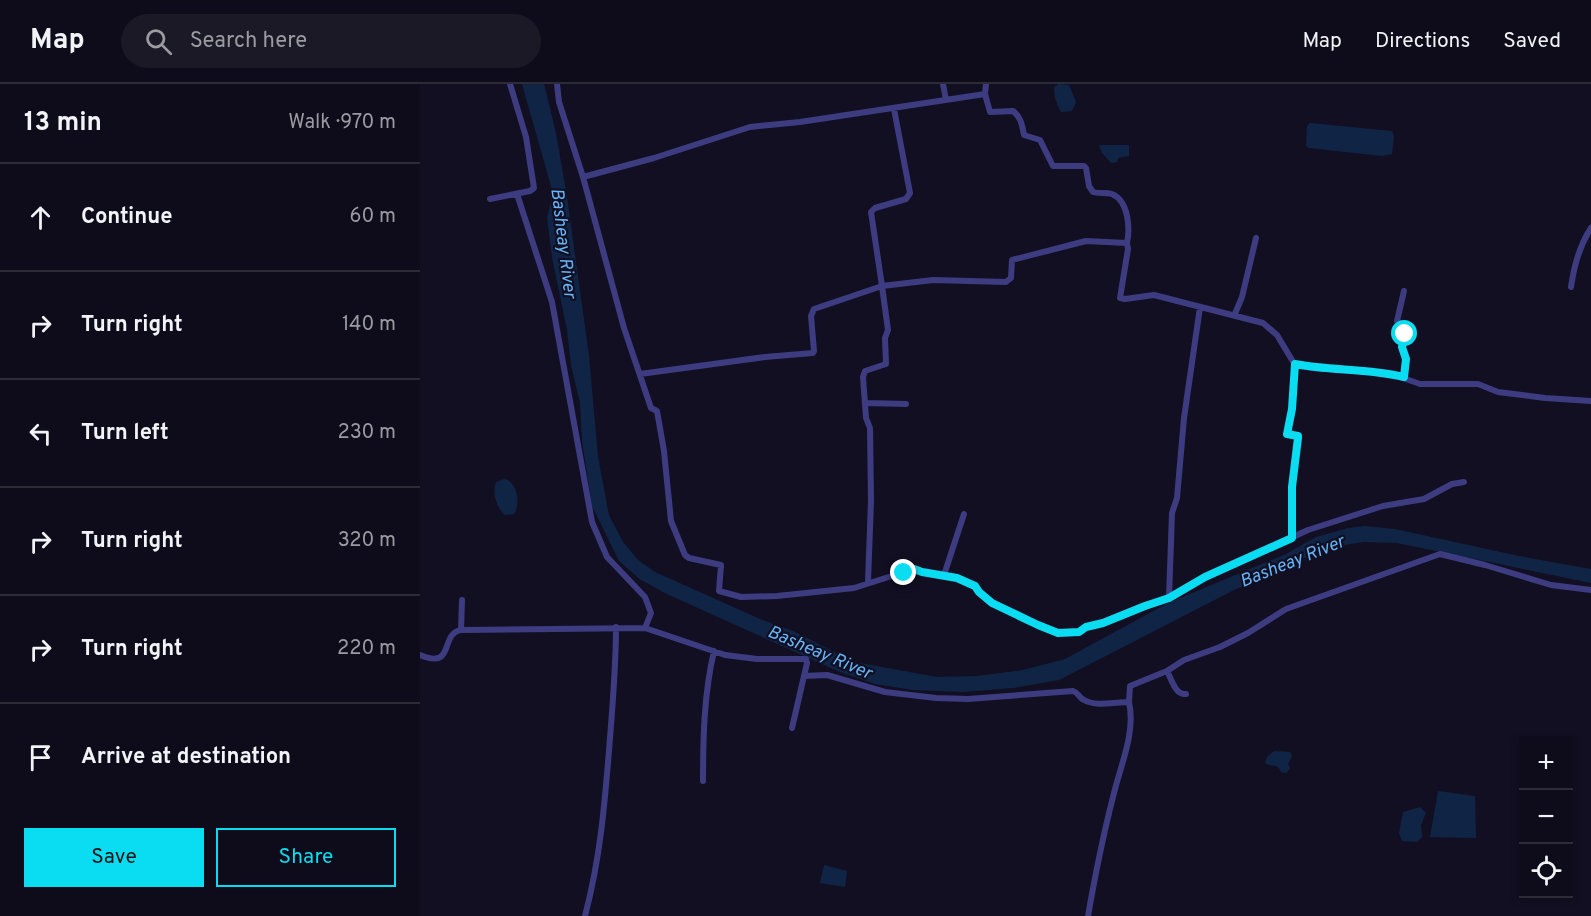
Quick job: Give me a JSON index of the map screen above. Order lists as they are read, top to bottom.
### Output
{
  "water": ["Basheay River"],
  "page": {
    "header": "Map",
    "search": "Search here",
    "nav": ["Map", "Directions", "Saved"],
    "heading": ["13 min", "Walk · 970 m"],
    "list": [
      ["Continue", "60 m"],
      ["Turn right", "140 m"],
      ["Turn left", "230 m"],
      ["Turn right", "320 m"],
      ["Turn right", "220 m"],
      "Arrive at destination"
    ],
    "map_buttons": ["+", "−"],
    "buttons": ["Save", "Share"]
  }
}
